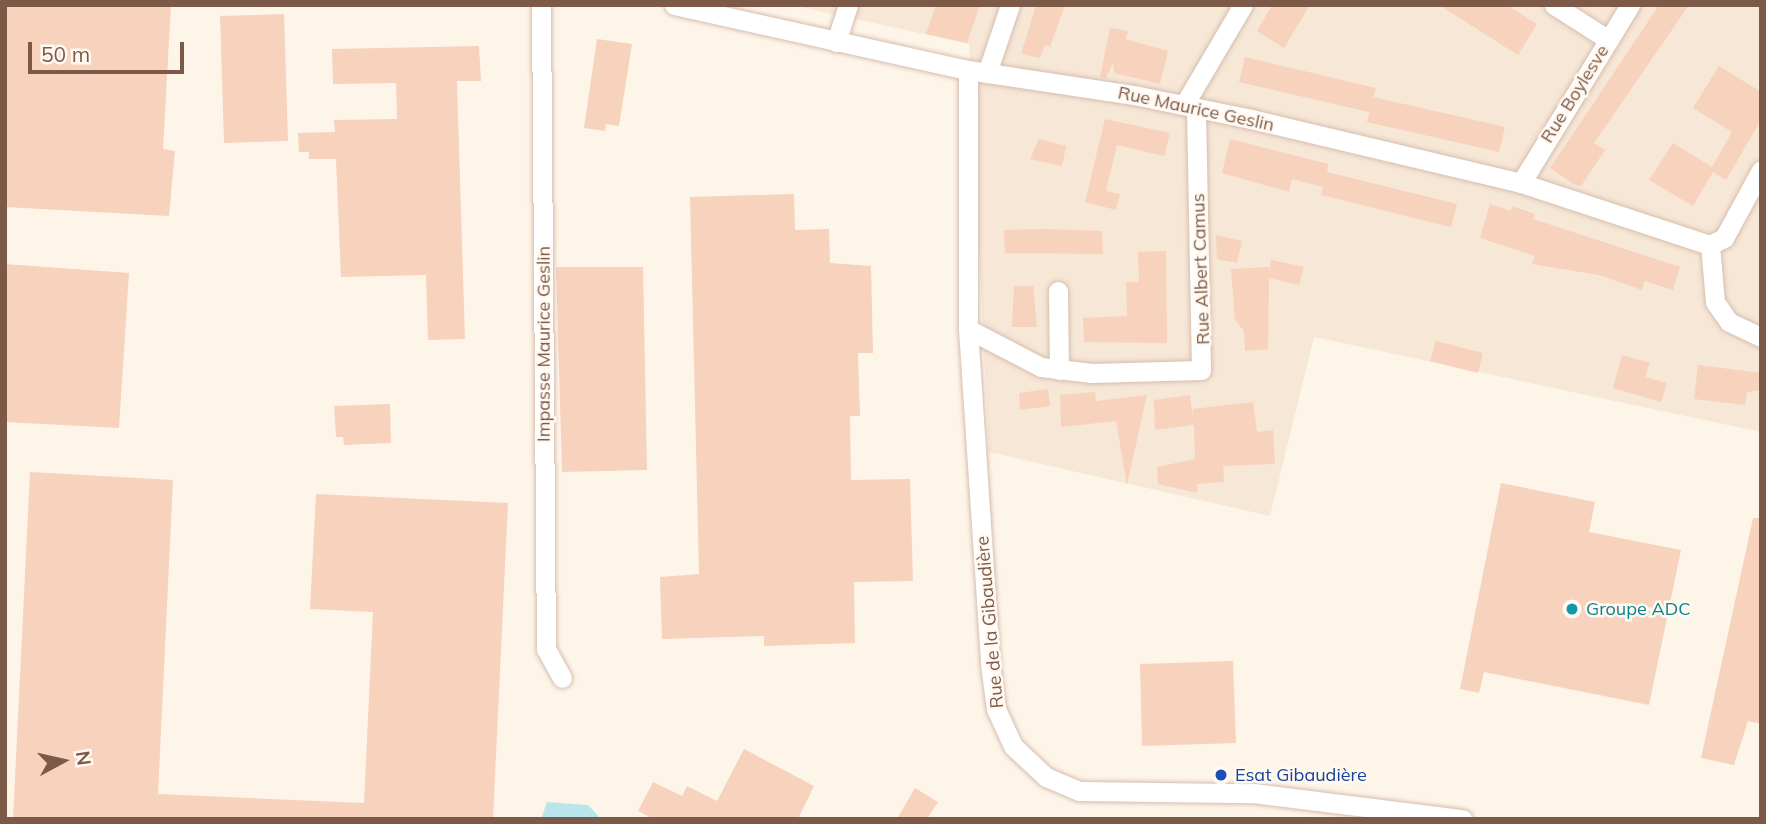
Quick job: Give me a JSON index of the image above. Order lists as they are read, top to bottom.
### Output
{
  "streets": {
    "street": [
      "Rue Boylesve",
      "Rue Maurice Geslin",
      "Rue Albert Camus",
      "Impasse Maurice Geslin",
      "Rue de la Gibaudière"
    ]
  },
  "crossings": [
    ["Rue Boylesve", "Rue Maurice Geslin"],
    ["Rue Maurice Geslin", "Rue Albert Camus"],
    ["Rue Maurice Geslin", "Rue de la Gibaudière"],
    ["Rue Albert Camus", "Rue de la Gibaudière"]
  ],
  "places": ["Groupe ADC", "Esat Gibaudière"],
  "scale_bar": "50 m",
  "north": "right"
}
